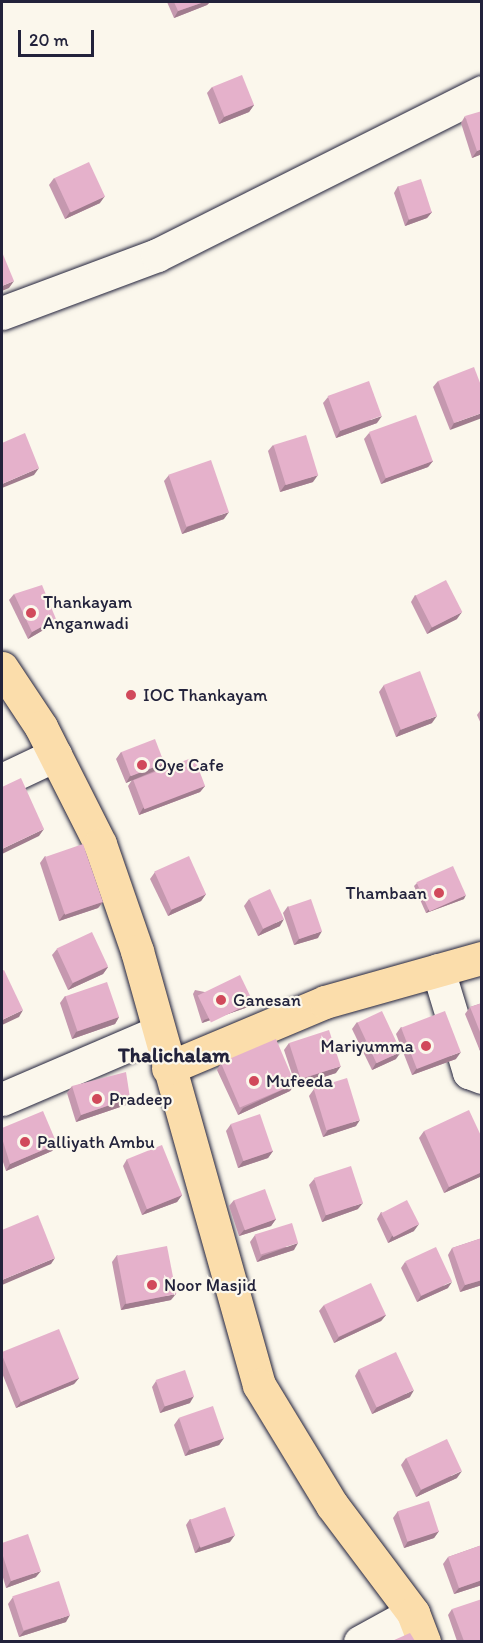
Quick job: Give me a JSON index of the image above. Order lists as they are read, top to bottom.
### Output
{
  "districts": ["Thalichalam"],
  "places": [
    "Thankayam Anganwadi",
    "IOC Thankayam",
    "Oye Cafe",
    "Thambaan",
    "Ganesan",
    "Mariyumma",
    "Mufeeda",
    "Pradeep",
    "Palliyath Ambu",
    "Noor Masjid"
  ],
  "scale_bar": "20 m"
}
